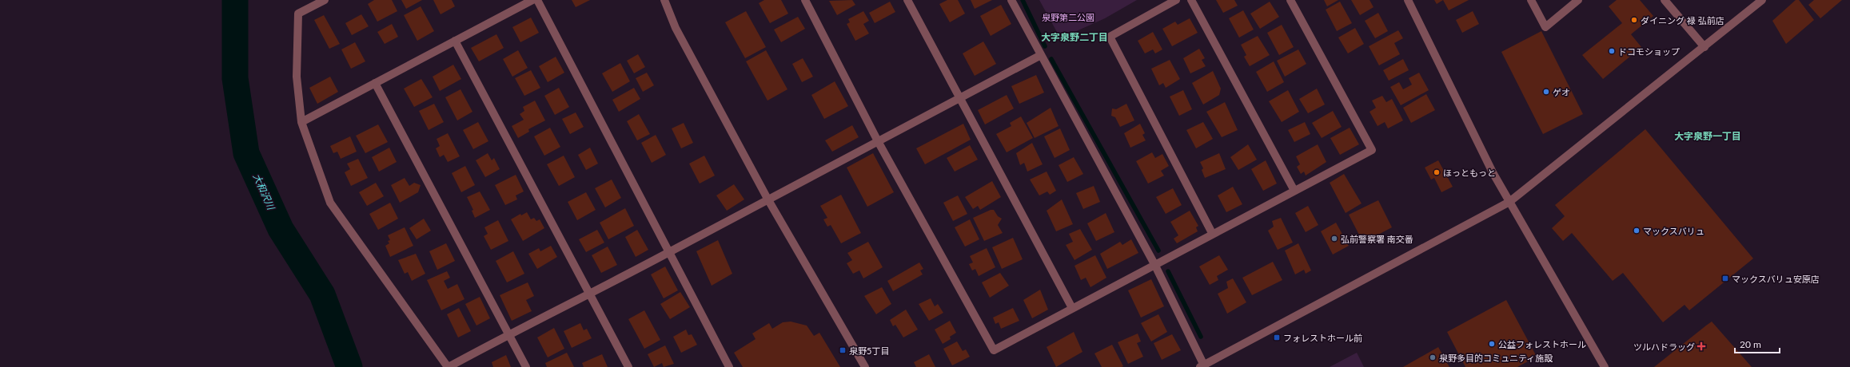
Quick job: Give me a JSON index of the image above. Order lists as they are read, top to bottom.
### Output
{
  "districts": ["大字泉野二丁目", "大字泉野一丁目"],
  "water": ["大和沢川"],
  "parks": ["泉野第二公園"],
  "places": {
    "other": [
      "ダイニング 禄 弘前店",
      "ドコモショップ",
      "ゲオ",
      "ほっともっと",
      "マックスバリュ",
      "弘前警察署 南交番",
      "公益フォレストホール",
      "泉野多目的コミュニティ施設"
    ],
    "transit": ["マックスバリュ安原店", "フォレストホール前", "泉野5丁目"],
    "health": ["ツルハドラッグ"]
  },
  "scale_bar": "20 m"
}
